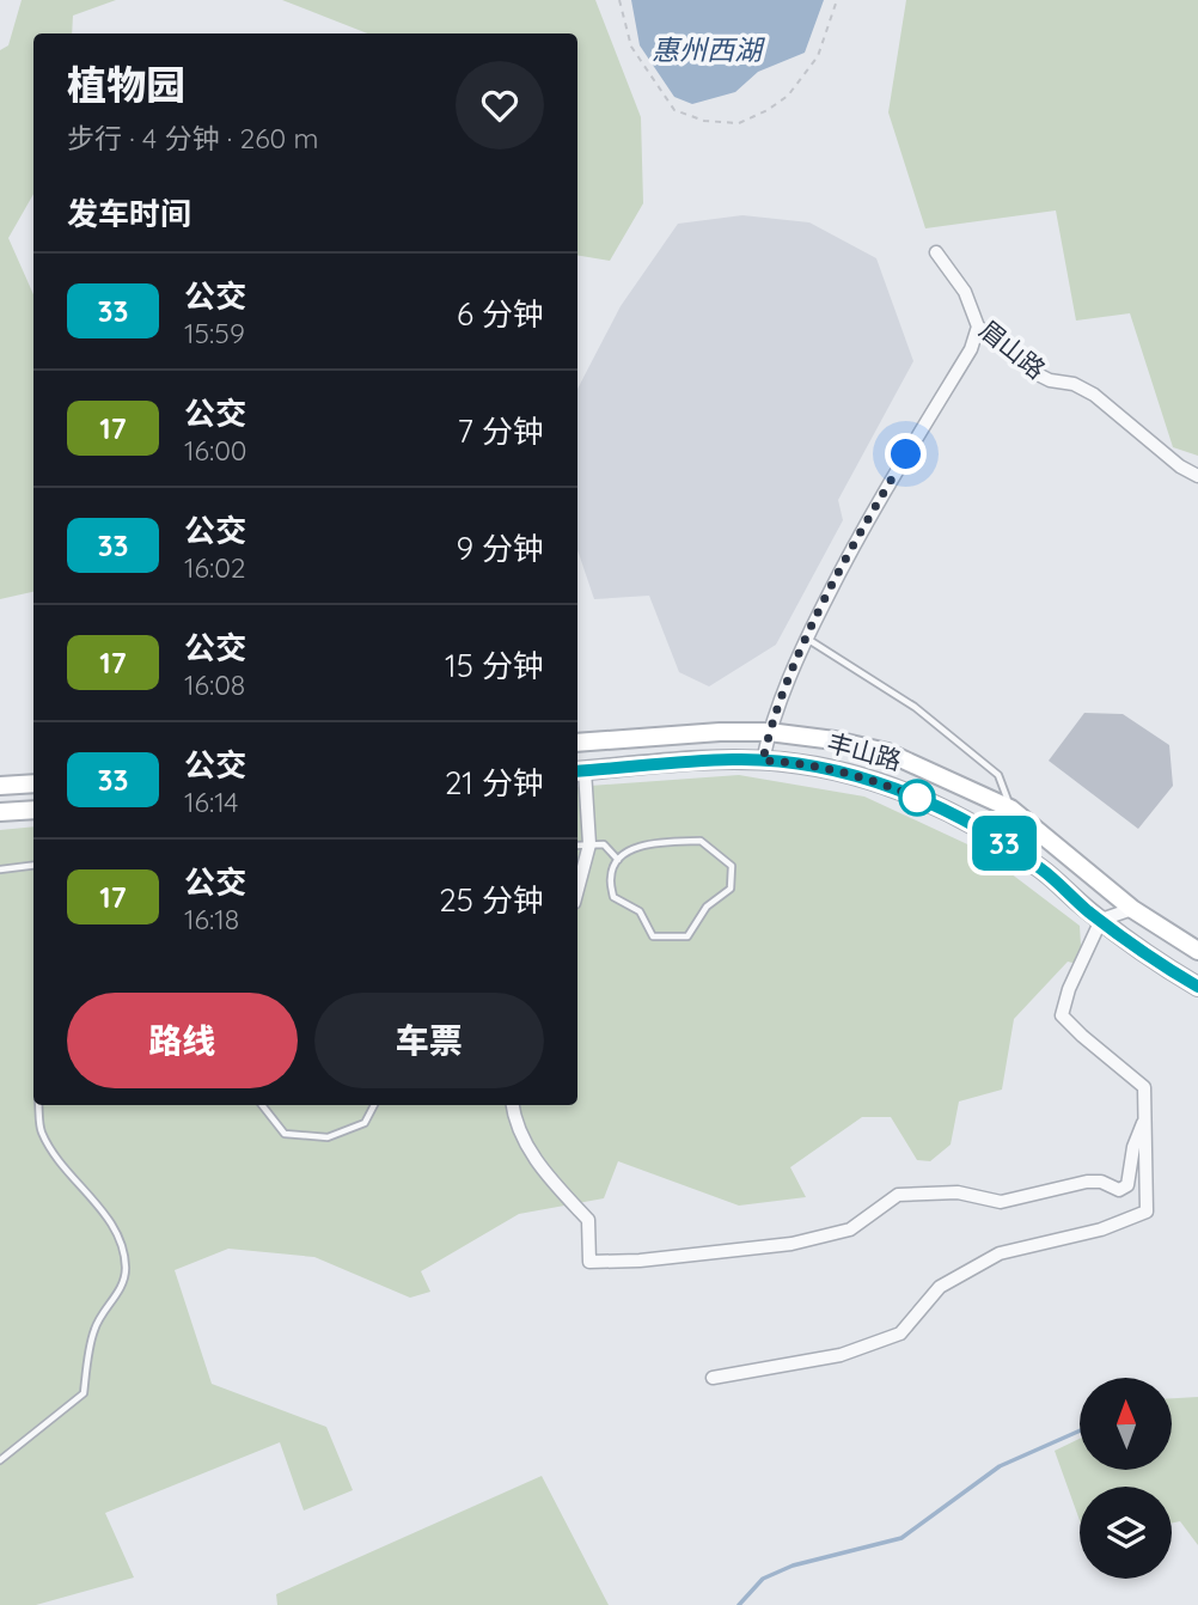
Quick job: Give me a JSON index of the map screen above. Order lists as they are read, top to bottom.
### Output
{
  "streets": {
    "main road": ["丰山路"],
    "street": ["眉山路"]
  },
  "water": ["惠州西湖"],
  "lines": ["bus line 33"],
  "north": "top",
  "page": {
    "on_map": "33",
    "heading": [
      ["植物园", "步行 · 4 分钟 · 260 m"],
      "发车时间"
    ],
    "list": [
      {
        "mark": "33",
        "name": "公交",
        "note": "15:59",
        "value": "6 分钟"
      },
      {
        "mark": "17",
        "name": "公交",
        "note": "16:00",
        "value": "7 分钟"
      },
      {
        "mark": "33",
        "name": "公交",
        "note": "16:02",
        "value": "9 分钟"
      },
      {
        "mark": "17",
        "name": "公交",
        "note": "16:08",
        "value": "15 分钟"
      },
      {
        "mark": "33",
        "name": "公交",
        "note": "16:14",
        "value": "21 分钟"
      },
      {
        "mark": "17",
        "name": "公交",
        "note": "16:18",
        "value": "25 分钟"
      }
    ],
    "buttons": ["路线", "车票"]
  }
}
